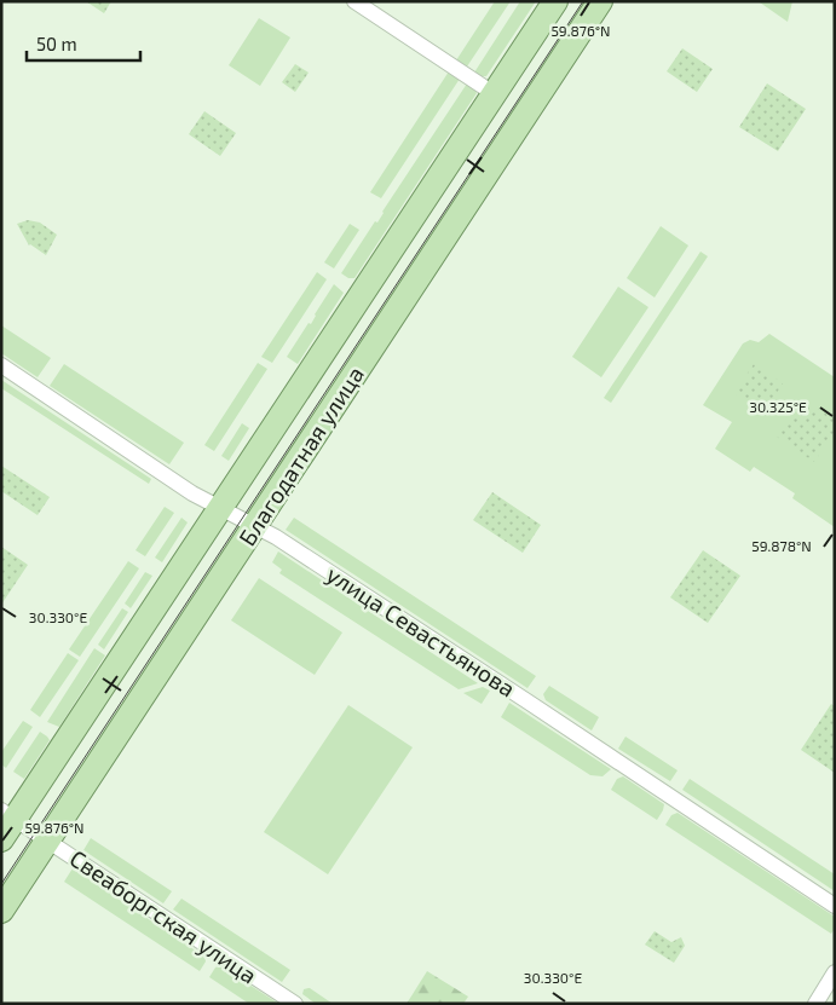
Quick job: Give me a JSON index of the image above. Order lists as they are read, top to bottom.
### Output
{
  "streets": {
    "main road": ["Благодатная улица"],
    "street": ["улица Севастьянова", "Свеаборгская улица"]
  },
  "crossings": [
    ["Благодатная улица", "улица Севастьянова"],
    ["Благодатная улица", "Свеаборгская улица"]
  ],
  "scale_bar": "50 m",
  "coordinates": [
    "59.876°N",
    "30.325°E",
    "59.878°N",
    "30.330°E"
  ]
}
